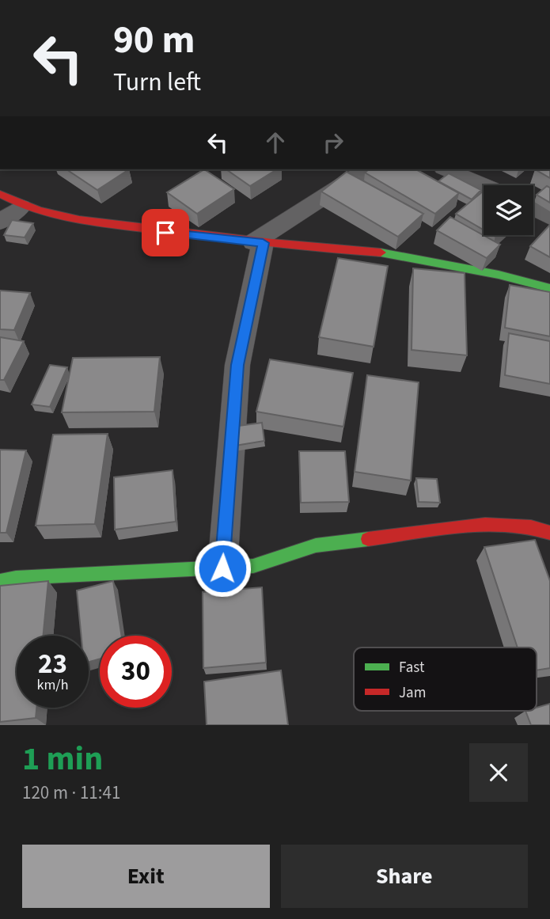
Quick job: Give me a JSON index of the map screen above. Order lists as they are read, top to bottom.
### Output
{
  "legend": ["Fast", "Jam"],
  "page": {
    "turn": ["90 m", "Turn left"],
    "speed": "23 km/h",
    "limit": "30",
    "heading": ["1 min", "120 m · 11:41"],
    "buttons": ["Exit", "Share"]
  }
}
